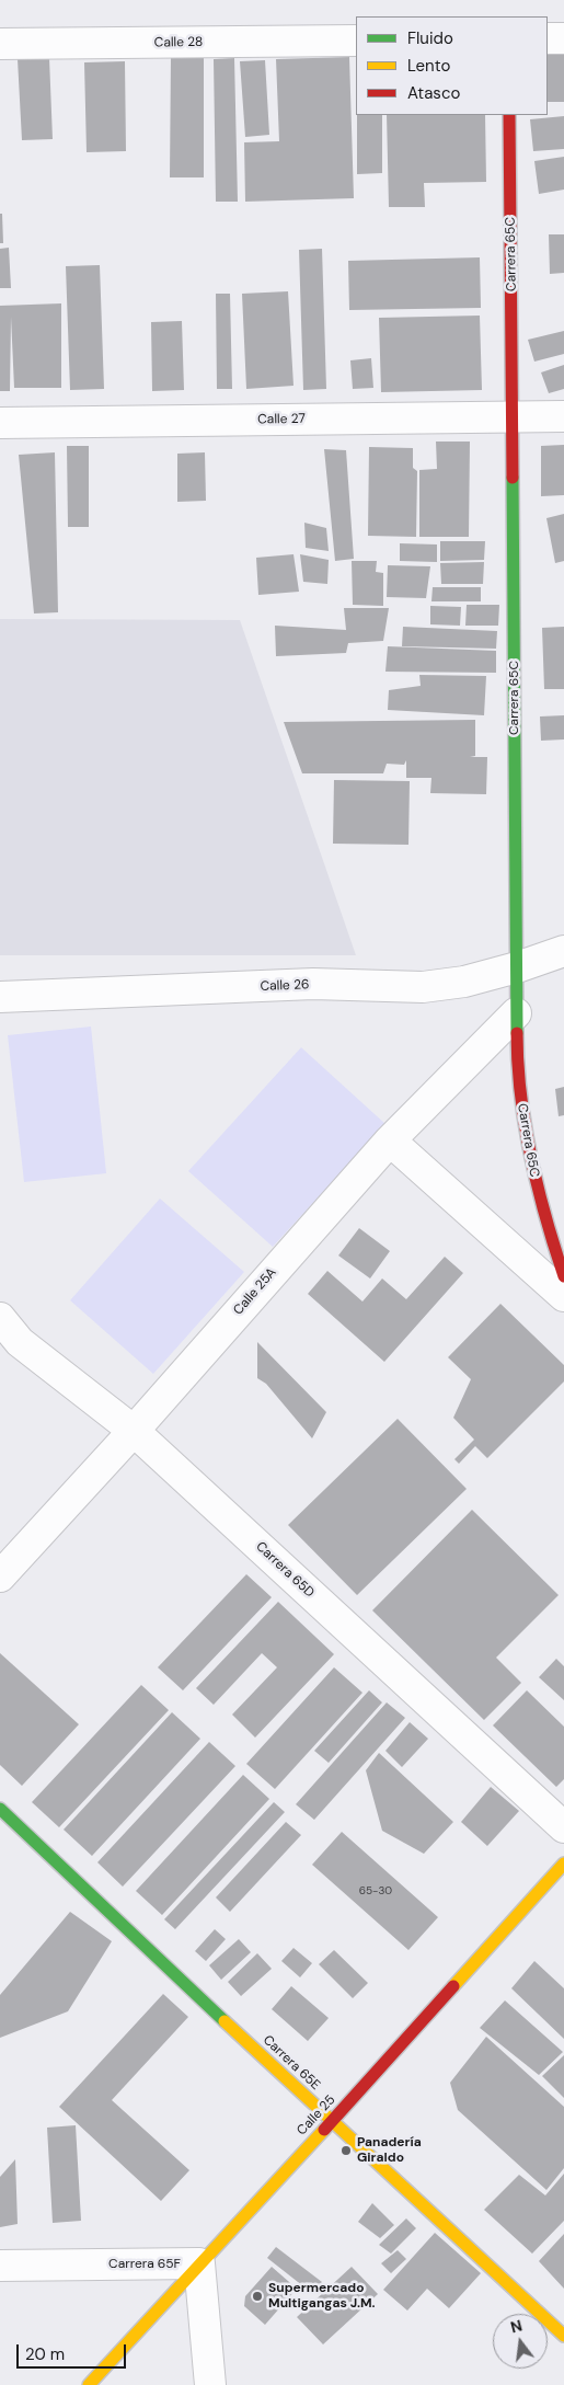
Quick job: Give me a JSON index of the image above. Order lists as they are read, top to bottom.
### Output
{
  "streets": {
    "street": [
      "Calle 28",
      "Carrera 65C",
      "Calle 27",
      "Calle 26",
      "Calle 25A",
      "Carrera 65D",
      "Carrera 65E",
      "Calle 25",
      "Carrera 65F"
    ]
  },
  "crossings": [
    ["Carrera 65C", "Calle 27"],
    ["Carrera 65C", "Calle 26"],
    ["Carrera 65C", "Calle 25A"],
    ["Calle 25A", "Carrera 65D"],
    ["Carrera 65E", "Calle 25"],
    ["Calle 25", "Carrera 65F"]
  ],
  "places": ["Panadería Giraldo", "Supermercado Multigangas J.M."],
  "house_numbers": ["65-30"],
  "legend": ["Fluido", "Lento", "Atasco"],
  "scale_bar": "20 m",
  "north": "top"
}
